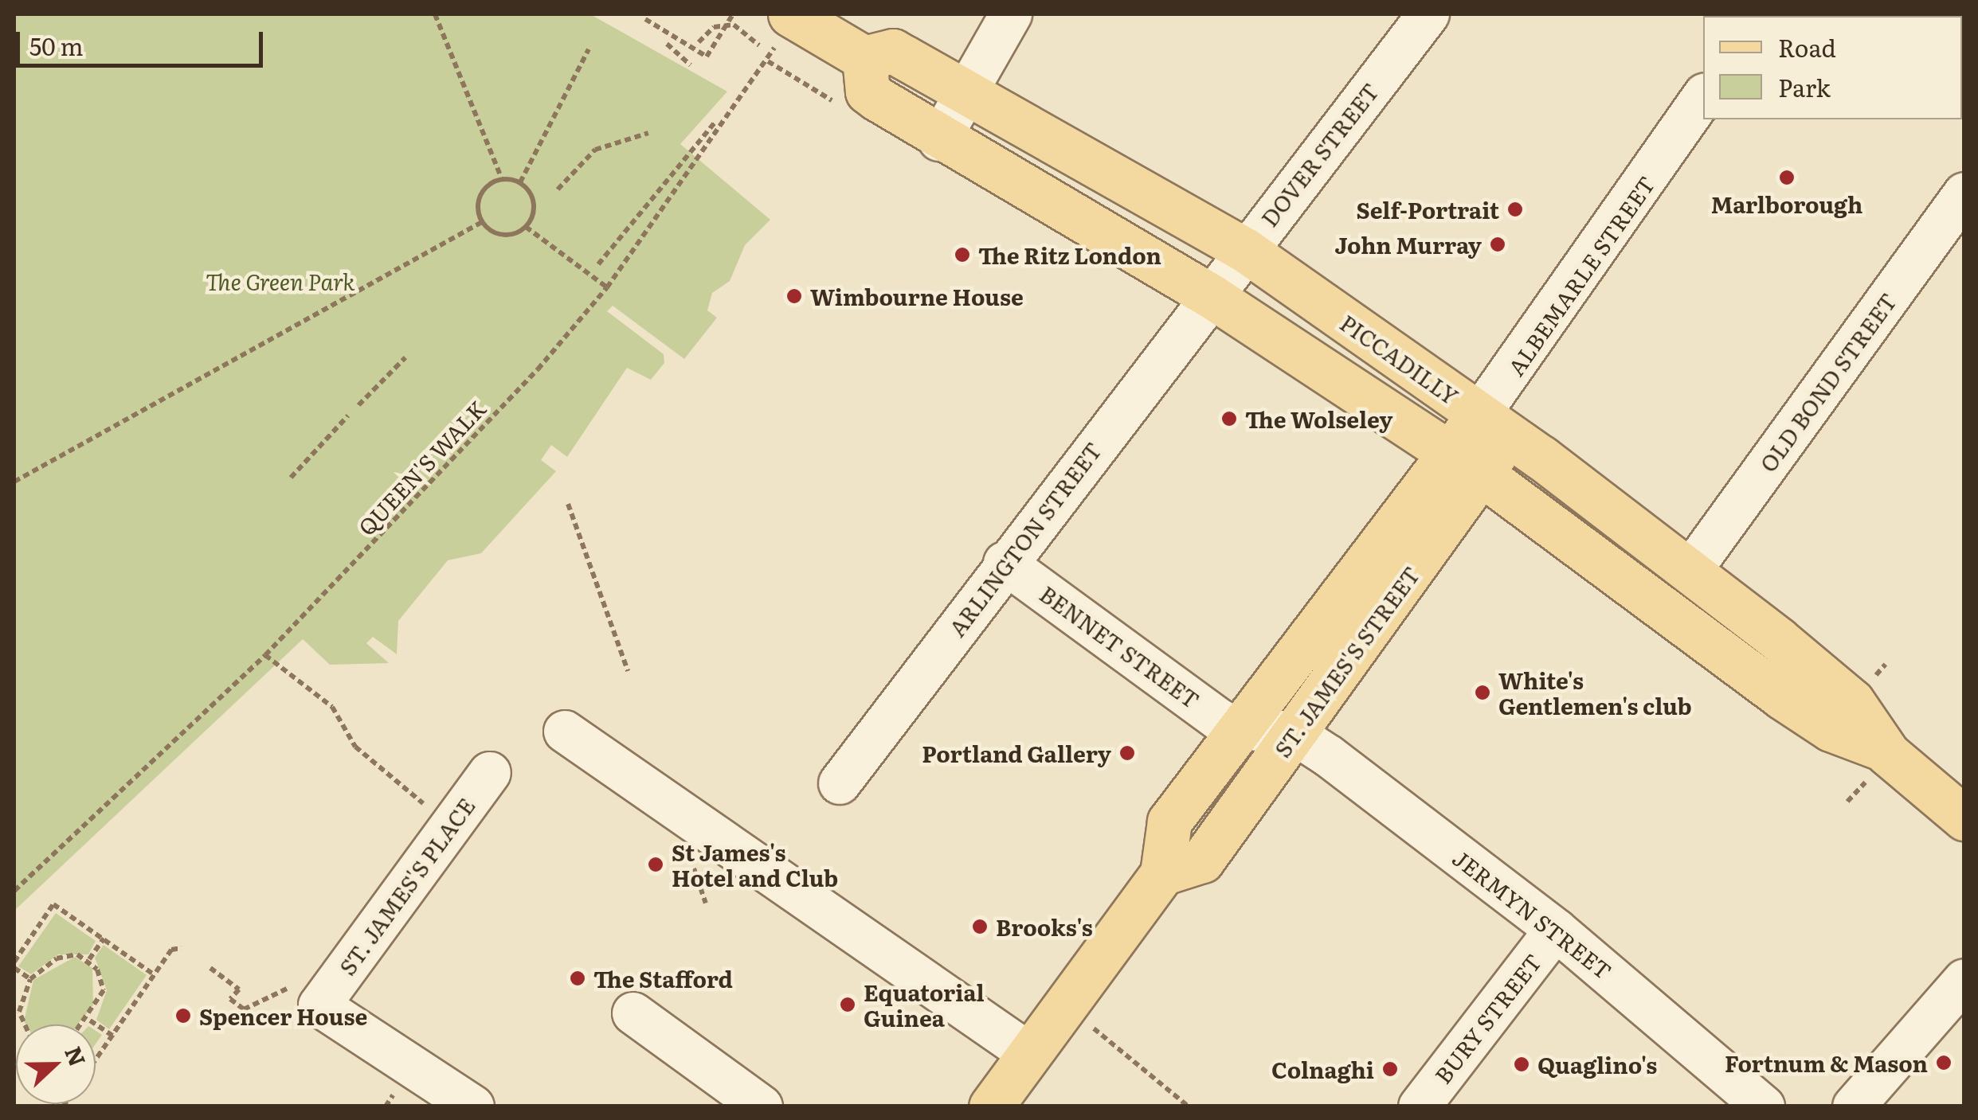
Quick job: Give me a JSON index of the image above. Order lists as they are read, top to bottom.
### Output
{
  "streets": {
    "main road": ["PICCADILLY", "ST. JAMES'S STREET"],
    "street": [
      "DOVER STREET",
      "ALBEMARLE STREET",
      "OLD BOND STREET",
      "ARLINGTON STREET",
      "BENNET STREET",
      "ST. JAMES'S PLACE",
      "JERMYN STREET",
      "BURY STREET"
    ],
    "path": ["QUEEN'S WALK"]
  },
  "crossings": [
    ["DOVER STREET", "PICCADILLY"],
    ["DOVER STREET", "ARLINGTON STREET"],
    ["ALBEMARLE STREET", "PICCADILLY"],
    ["ALBEMARLE STREET", "ST. JAMES'S STREET"],
    ["PICCADILLY", "OLD BOND STREET"],
    ["PICCADILLY", "ARLINGTON STREET"],
    ["PICCADILLY", "ST. JAMES'S STREET"],
    ["ARLINGTON STREET", "BENNET STREET"],
    ["BENNET STREET", "ST. JAMES'S STREET"],
    ["ST. JAMES'S STREET", "JERMYN STREET"],
    ["JERMYN STREET", "BURY STREET"]
  ],
  "parks": ["The Green Park"],
  "places": [
    "Marlborough",
    "Self-Portrait",
    "John Murray",
    "The Ritz London",
    "Wimbourne House",
    "The Wolseley",
    "White's Gentlemen's club",
    "Portland Gallery",
    "St James's Hotel and Club",
    "Brooks's",
    "The Stafford",
    "Equatorial Guinea",
    "Spencer House",
    "Fortnum & Mason",
    "Quaglino's",
    "Colnaghi"
  ],
  "legend": ["Road", "Park"],
  "scale_bar": "50 m",
  "north": "right"
}
